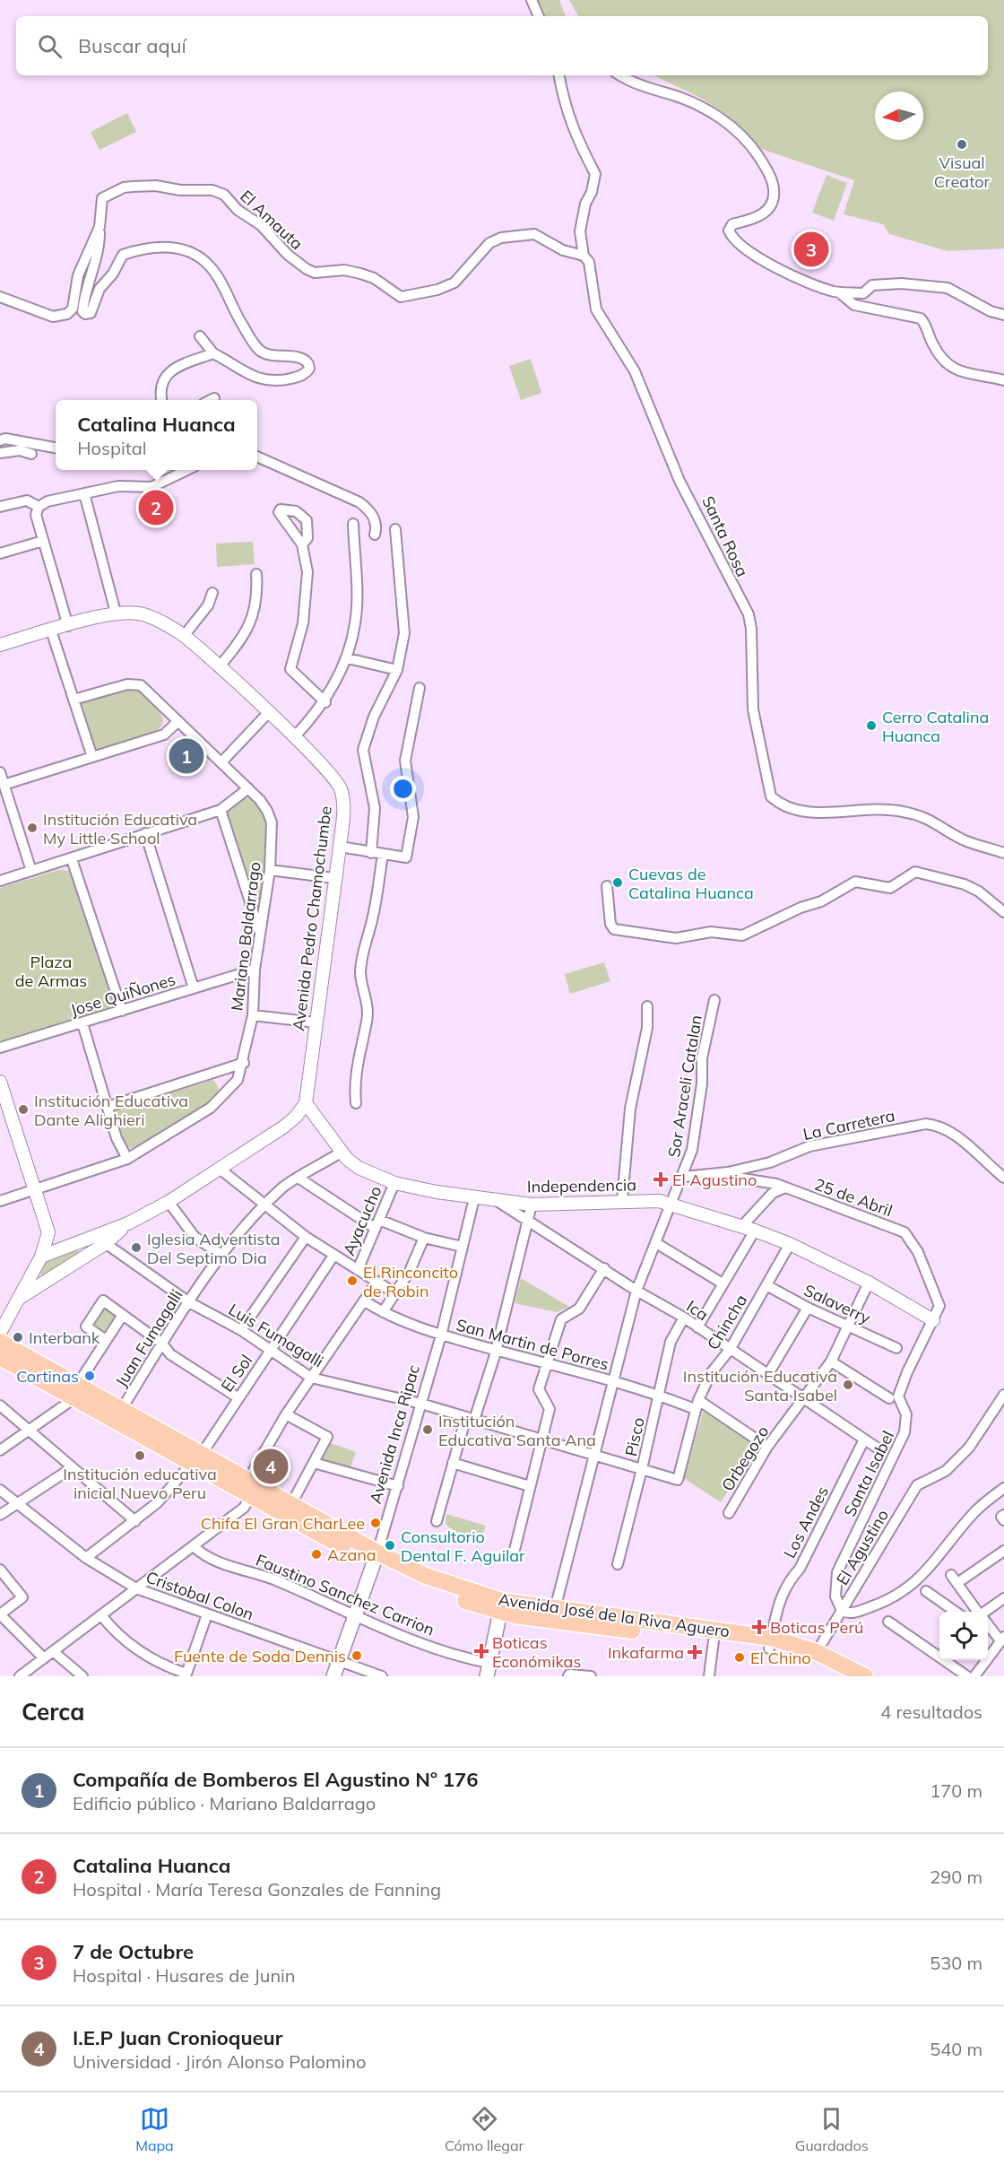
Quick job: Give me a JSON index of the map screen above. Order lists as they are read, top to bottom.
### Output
{
  "streets": {
    "main road": ["Avenida Inca Ripac", "Avenida José de la Riva Aguero"],
    "street": [
      "El Amauta",
      "Santa Rosa",
      "Avenida Pedro Chamochumbe",
      "Mariano Baldarrago",
      "Jose QuiÑones",
      "Sor Araceli Catalan",
      "La Carretera",
      "Independencia",
      "25 de Abril",
      "Ayacucho",
      "Salaverry",
      "Ica",
      "Chincha",
      "Luis Fumagalli",
      "Juan Fumagalli",
      "San Martin de Porres",
      "El Sol",
      "Pisco",
      "Orbegozo",
      "Santa Isabel",
      "Los Andes",
      "El Agustino",
      "Faustino Sanchez Carrion",
      "Cristobal Colon"
    ]
  },
  "crossings": [
    ["El Amauta", "Santa Rosa"],
    ["Avenida Pedro Chamochumbe", "Independencia"],
    ["Mariano Baldarrago", "Jose QuiÑones"],
    ["Sor Araceli Catalan", "La Carretera"],
    ["Sor Araceli Catalan", "Independencia"],
    ["Sor Araceli Catalan", "Ica"],
    ["Sor Araceli Catalan", "Luis Fumagalli"],
    ["Sor Araceli Catalan", "San Martin de Porres"],
    ["Sor Araceli Catalan", "Avenida José de la Riva Aguero"],
    ["La Carretera", "25 de Abril"],
    ["Independencia", "Ayacucho"],
    ["Independencia", "Ica"],
    ["Independencia", "Chincha"],
    ["Independencia", "Juan Fumagalli"],
    ["Independencia", "Avenida Inca Ripac"],
    ["Independencia", "Orbegozo"],
    ["Independencia", "Santa Isabel"],
    ["25 de Abril", "Santa Isabel"],
    ["Salaverry", "Chincha"],
    ["Salaverry", "Orbegozo"],
    ["Ica", "Chincha"],
    ["Ica", "Pisco"],
    ["Ica", "Orbegozo"],
    ["Ica", "Los Andes"],
    ["Chincha", "Luis Fumagalli"],
    ["Chincha", "San Martin de Porres"],
    ["Luis Fumagalli", "Juan Fumagalli"],
    ["Luis Fumagalli", "El Sol"],
    ["Luis Fumagalli", "Avenida Inca Ripac"],
    ["Luis Fumagalli", "Pisco"],
    ["Juan Fumagalli", "Avenida José de la Riva Aguero"],
    ["San Martin de Porres", "Avenida Inca Ripac"],
    ["San Martin de Porres", "Pisco"],
    ["San Martin de Porres", "Orbegozo"],
    ["El Sol", "Cristobal Colon"],
    ["El Sol", "Avenida José de la Riva Aguero"],
    ["Avenida Inca Ripac", "Faustino Sanchez Carrion"],
    ["Avenida Inca Ripac", "Cristobal Colon"],
    ["Avenida Inca Ripac", "Avenida José de la Riva Aguero"],
    ["Santa Isabel", "El Agustino"],
    ["Los Andes", "Avenida José de la Riva Aguero"],
    ["El Agustino", "Avenida José de la Riva Aguero"]
  ],
  "parks": ["Plaza de Armas"],
  "places": {
    "other": [
      "Visual Creator",
      "Cerro Catalina Huanca",
      "Institución Educativa My Little School",
      "Cuevas de Catalina Huanca",
      "Institución Educativa Dante Alighieri",
      "Iglesia Adventista Del Septimo Dia",
      "El Rinconcito de Robin",
      "Interbank",
      "Cortinas",
      "Institución Educativa Santa Isabel",
      "Institución Educativa Santa Ana",
      "Institución educativa inicial Nuevo Peru",
      "Chifa El Gran CharLee",
      "Consultorio Dental F. Aguilar",
      "Azana",
      "Fuente de Soda Dennis",
      "El Chino"
    ],
    "health": [
      "El Agustino",
      "Boticas Perú",
      "Boticas Económikas",
      "Inkafarma"
    ]
  },
  "north": "left",
  "page": {
    "search": "Buscar aquí",
    "pins": [
      "3",
      "2",
      "1",
      "4"
    ],
    "popup": ["Catalina Huanca", "Hospital"],
    "heading": ["Cerca", "4 resultados"],
    "list": [
      {
        "mark": "1",
        "name": "Compañía de Bomberos El Agustino Nº 176",
        "note": "Edificio público · Mariano Baldarrago",
        "value": "170 m"
      },
      {
        "mark": "2",
        "name": "Catalina Huanca",
        "note": "Hospital · María Teresa Gonzales de Fanning",
        "value": "290 m"
      },
      {
        "mark": "3",
        "name": "7 de Octubre",
        "note": "Hospital · Husares de Junin",
        "value": "530 m"
      },
      {
        "mark": "4",
        "name": "I.E.P Juan Cronioqueur",
        "note": "Universidad · Jirón Alonso Palomino",
        "value": "540 m"
      }
    ],
    "nav": ["Mapa", "Cómo llegar", "Guardados"]
  }
}
